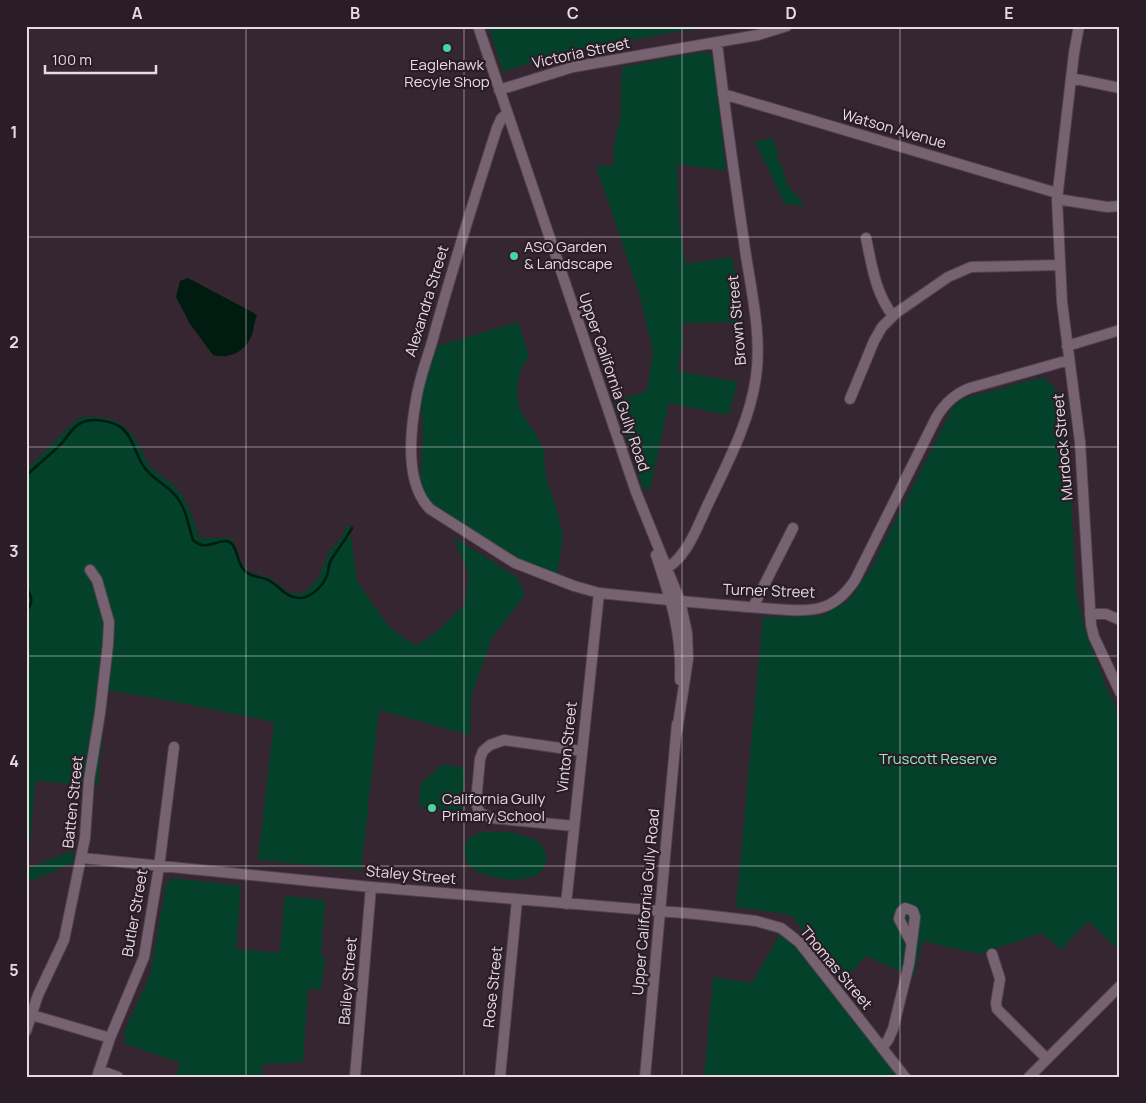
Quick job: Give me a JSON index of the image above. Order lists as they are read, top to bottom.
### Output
{
  "streets": {
    "street": [
      "Victoria Street",
      "Watson Avenue",
      "Alexandra Street",
      "Brown Street",
      "Upper California Gully Road",
      "Murdock Street",
      "Turner Street",
      "Vinton Street",
      "Batten Street",
      "Staley Street",
      "Butler Street",
      "Thomas Street",
      "Bailey Street",
      "Rose Street"
    ]
  },
  "crossings": [
    ["Victoria Street", "Brown Street"],
    ["Victoria Street", "Upper California Gully Road"],
    ["Watson Avenue", "Brown Street"],
    ["Watson Avenue", "Murdock Street"],
    ["Alexandra Street", "Upper California Gully Road"],
    ["Alexandra Street", "Turner Street"],
    ["Brown Street", "Upper California Gully Road"],
    ["Upper California Gully Road", "Turner Street"],
    ["Upper California Gully Road", "Staley Street"],
    ["Upper California Gully Road", "Thomas Street"],
    ["Murdock Street", "Turner Street"],
    ["Turner Street", "Vinton Street"],
    ["Vinton Street", "Staley Street"],
    ["Batten Street", "Staley Street"],
    ["Staley Street", "Butler Street"],
    ["Staley Street", "Thomas Street"],
    ["Staley Street", "Bailey Street"],
    ["Staley Street", "Rose Street"]
  ],
  "parks": ["Truscott Reserve"],
  "places": ["Eaglehawk Recyle Shop", "ASQ Garden & Landscape", "California Gully Primary School"],
  "scale_bar": "100 m",
  "grid": {
    "columns": [
      "A",
      "B",
      "C",
      "D",
      "E"
    ],
    "rows": [
      "1",
      "2",
      "3",
      "4",
      "5"
    ]
  }
}
